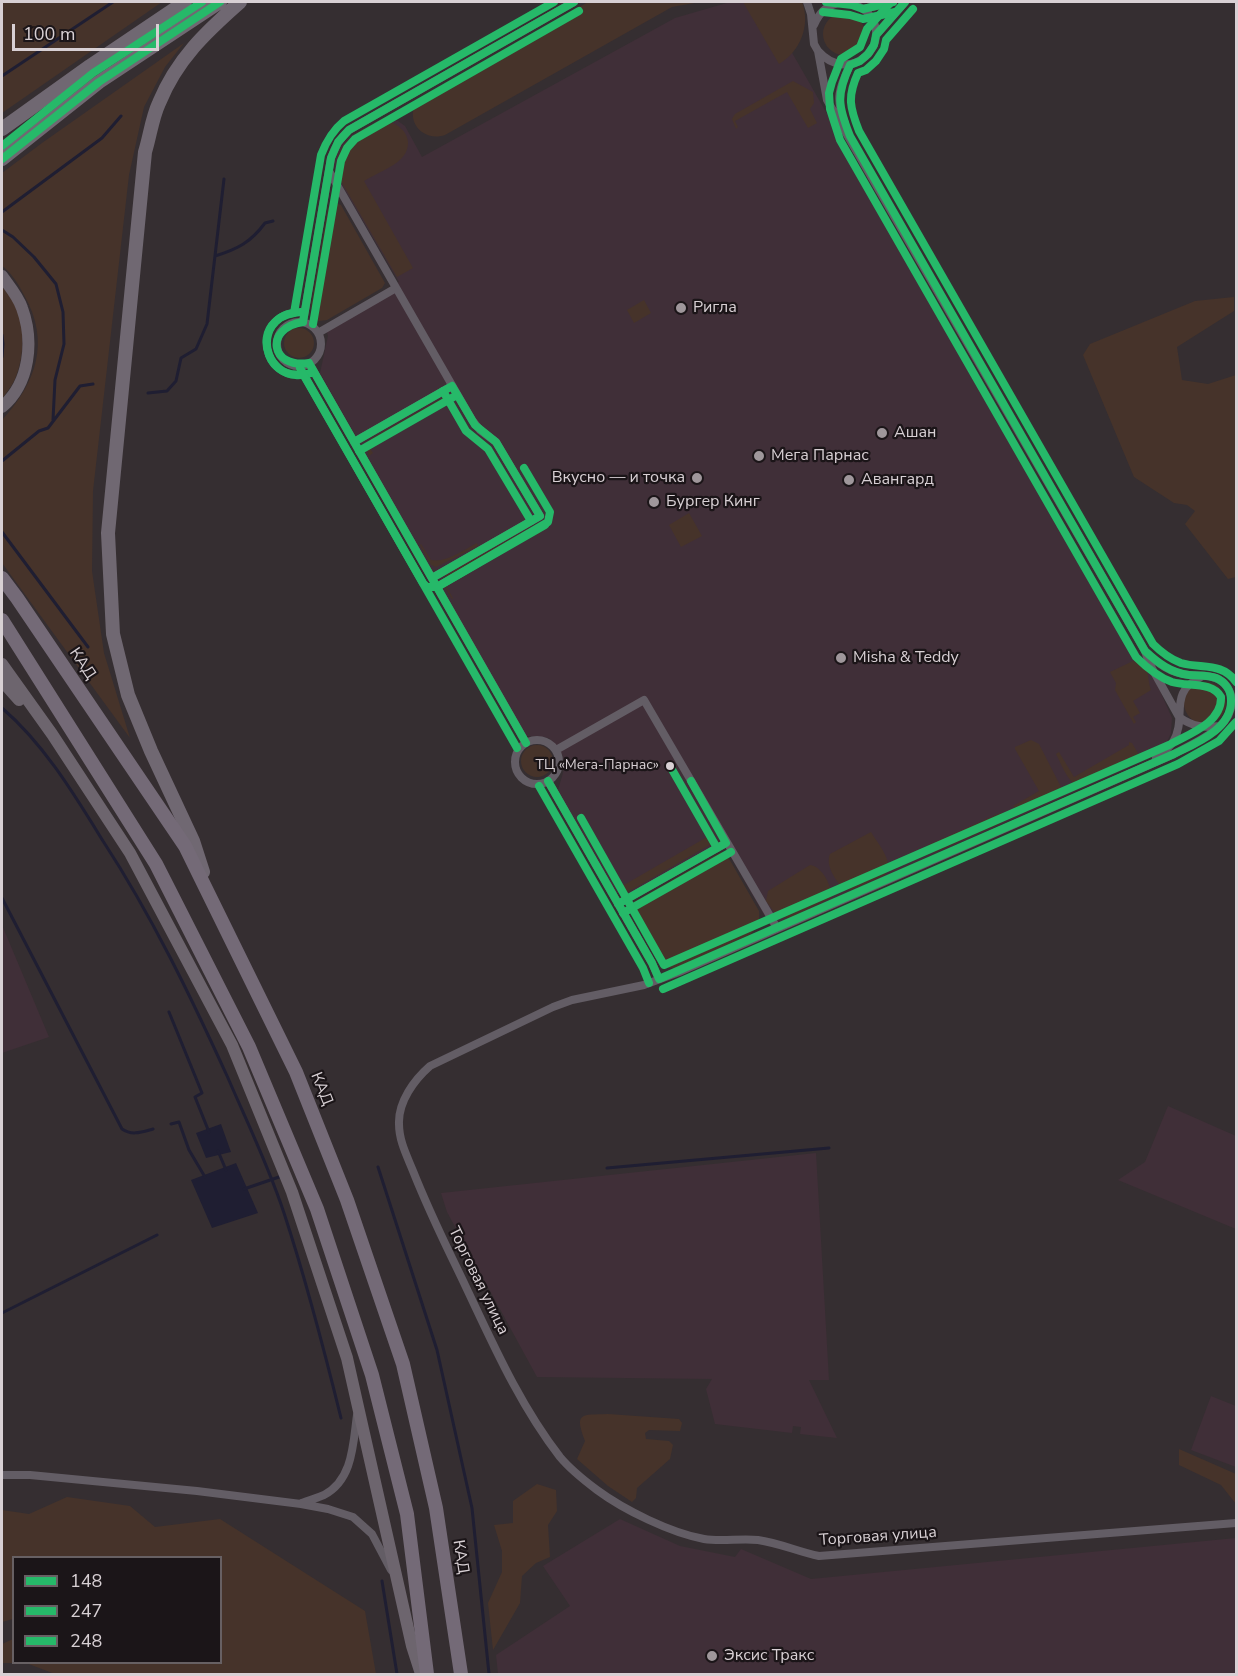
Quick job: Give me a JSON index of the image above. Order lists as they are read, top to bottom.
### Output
{
  "streets": {
    "highway": ["КАД"],
    "street": ["Торговая улица"]
  },
  "places": [
    "Ригла",
    "Ашан",
    "Мега Парнас",
    "Вкусно — и точка",
    "Авангард",
    "Бургер Кинг",
    "Misha & Teddy",
    "ТЦ «Мега-Парнас»",
    "Эксис Тракс"
  ],
  "lines": ["transit line 148", "transit line 248", "transit line 247"],
  "legend": ["148", "247", "248"],
  "scale_bar": "100 m"
}
